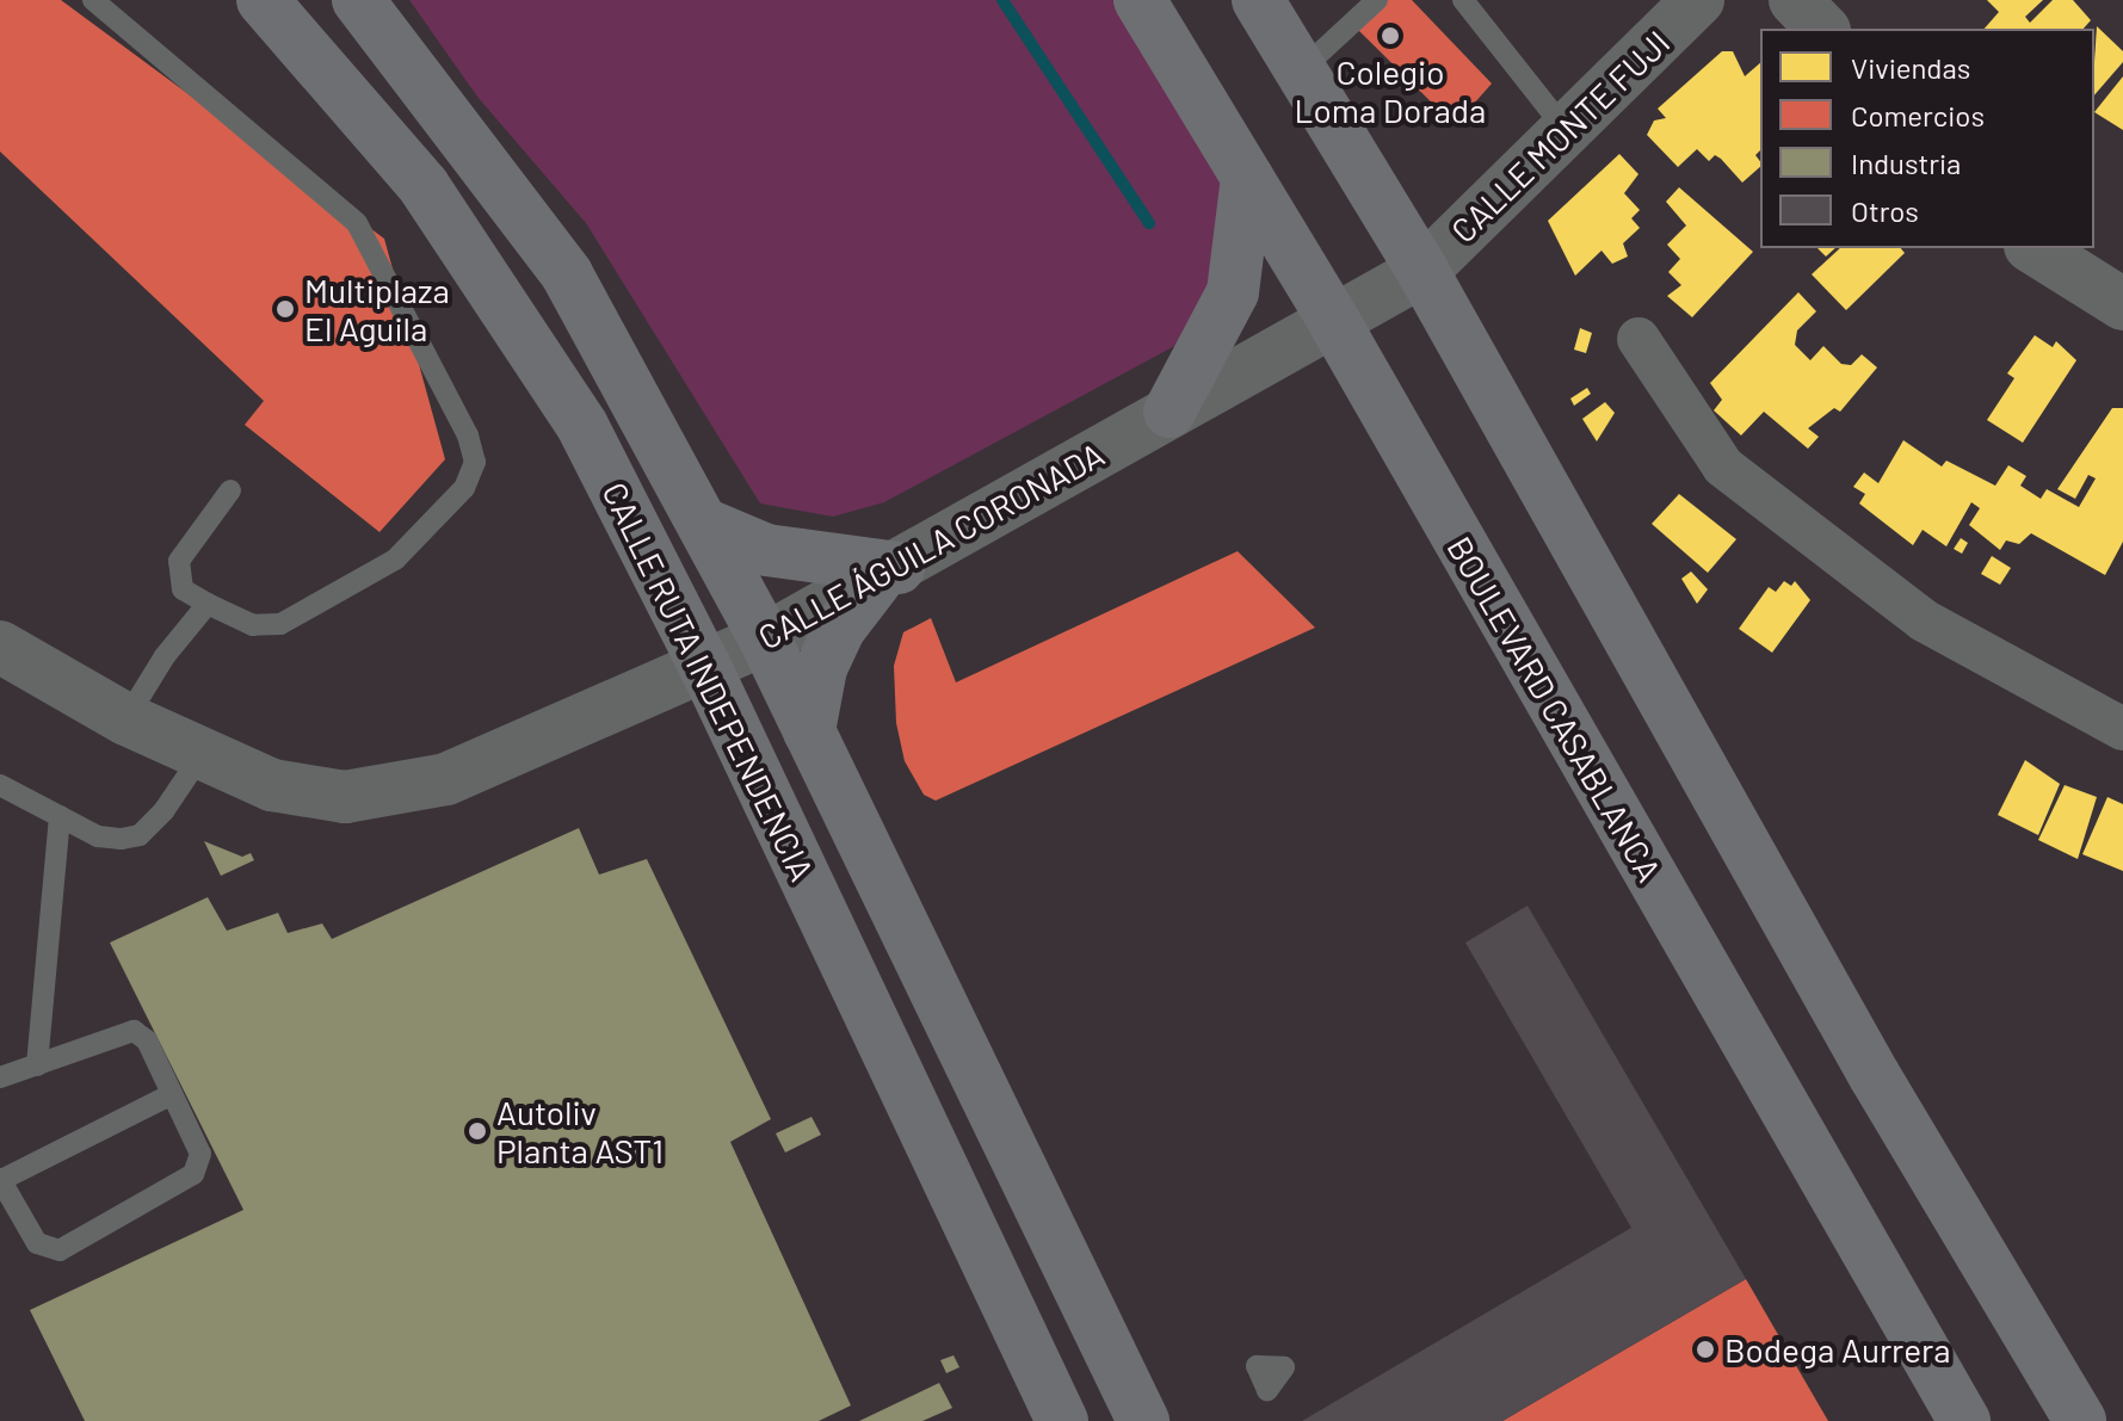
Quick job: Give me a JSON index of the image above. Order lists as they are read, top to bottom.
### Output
{
  "streets": {
    "main road": ["CALLE RUTA INDEPENDENCIA", "BOULEVARD CASABLANCA"],
    "street": ["CALLE MONTE FUJI", "CALLE ÁGUILA CORONADA"]
  },
  "crossings": [
    ["CALLE MONTE FUJI", "CALLE ÁGUILA CORONADA"],
    ["CALLE ÁGUILA CORONADA", "CALLE RUTA INDEPENDENCIA"],
    ["CALLE ÁGUILA CORONADA", "BOULEVARD CASABLANCA"]
  ],
  "places": [
    "Colegio Loma Dorada",
    "Multiplaza El Aguila",
    "Autoliv Planta AST1",
    "Bodega Aurrera"
  ],
  "legend": [
    "Viviendas",
    "Comercios",
    "Industria",
    "Otros"
  ]
}
